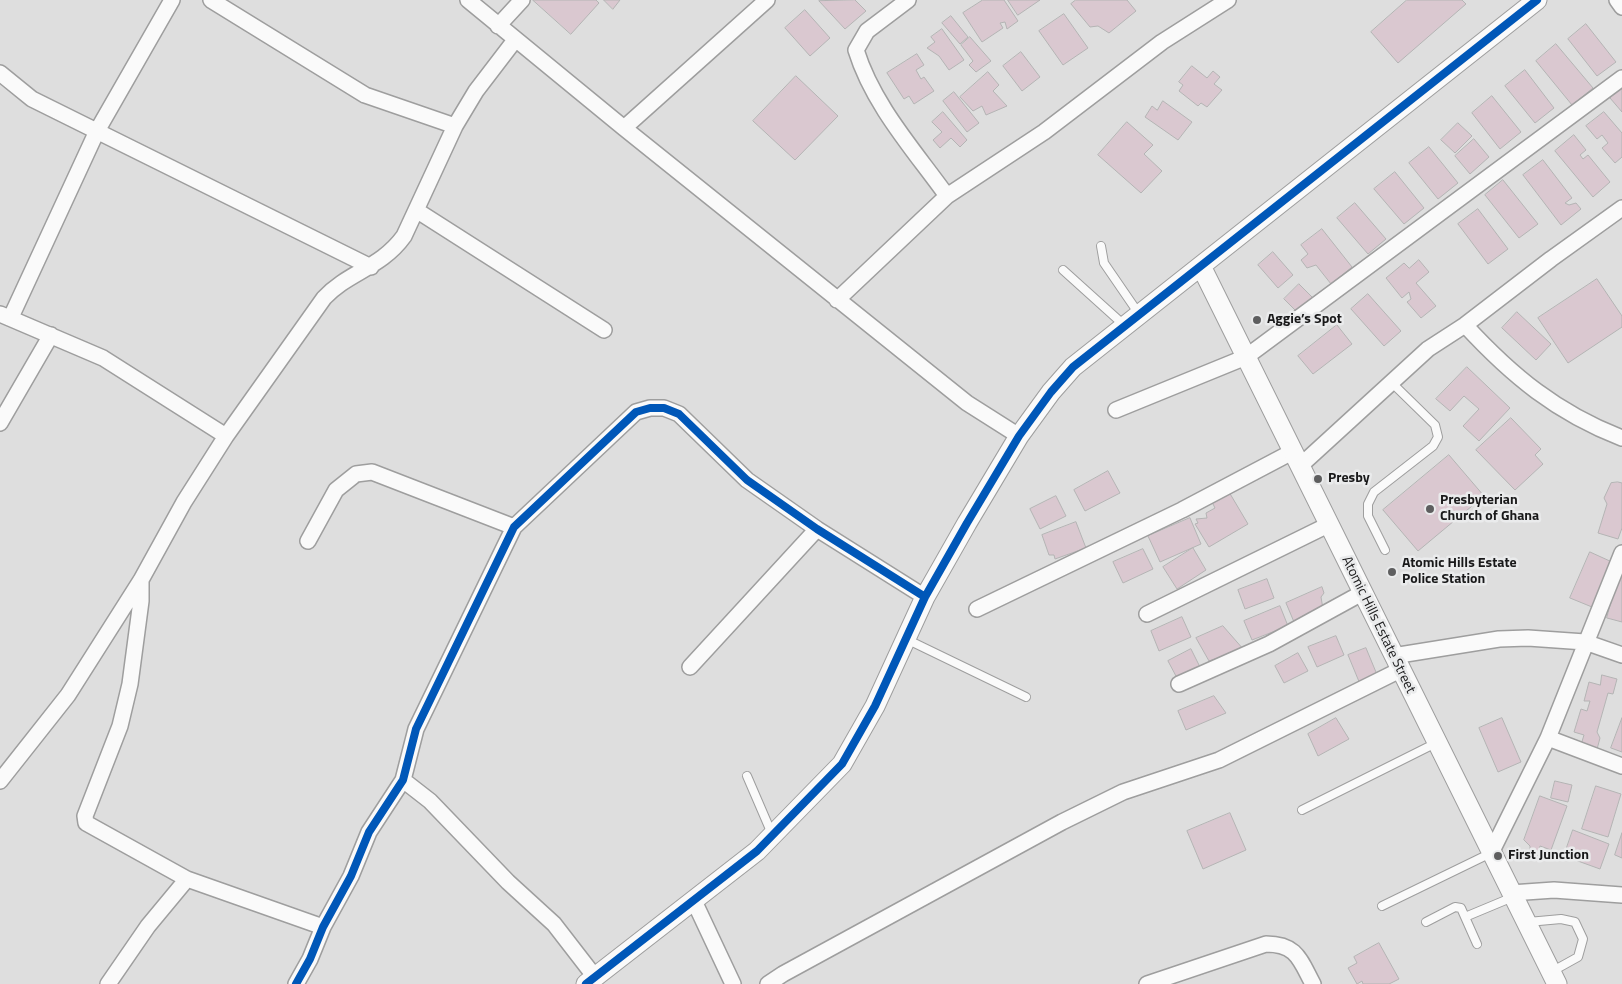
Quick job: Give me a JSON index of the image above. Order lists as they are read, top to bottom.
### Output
{
  "streets": {
    "street": ["Atomic Hills Estate Street"]
  },
  "places": [
    "Aggie’s Spot",
    "Presby",
    "Presbyterian Church of Ghana",
    "Atomic Hills Estate Police Station",
    "First Junction"
  ]
}
